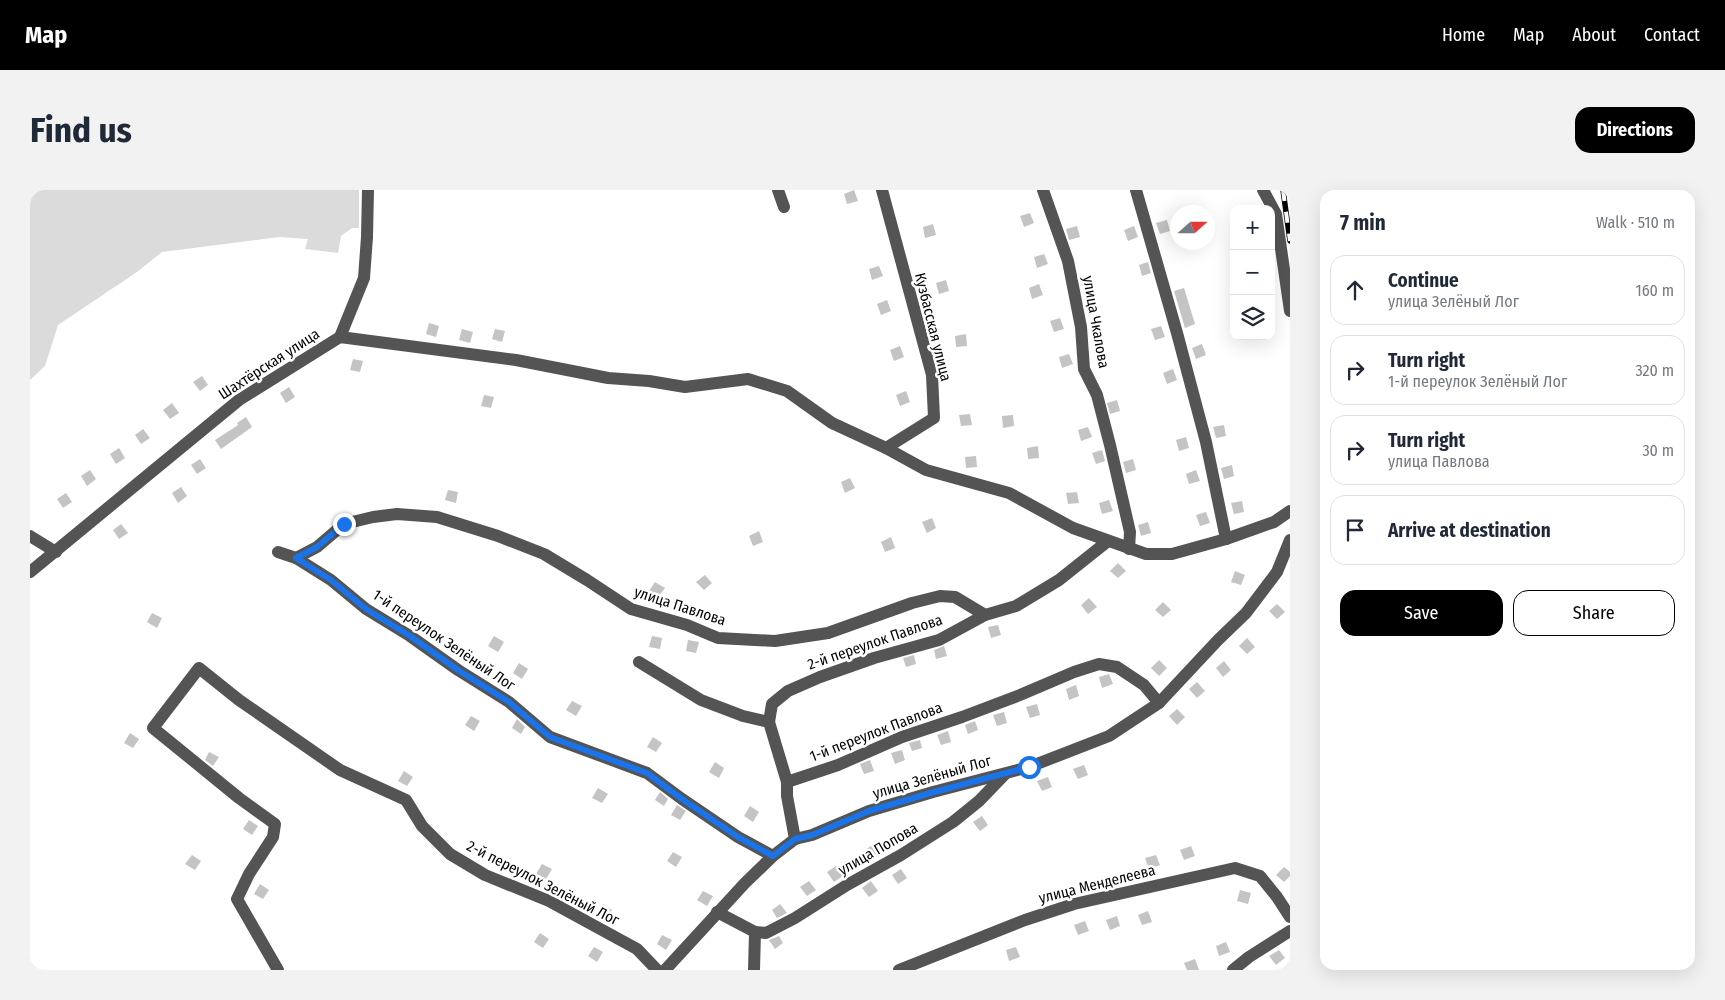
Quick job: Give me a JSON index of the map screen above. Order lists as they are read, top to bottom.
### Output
{
  "streets": {
    "street": [
      "улица Чкалова",
      "Кузбасская улица",
      "Шахтёрская улица",
      "улица Павлова",
      "1-й переулок Зелёный Лог",
      "2-й переулок Павлова",
      "1-й переулок Павлова",
      "улица Зелёный Лог",
      "улица Попова",
      "2-й переулок Зелёный Лог",
      "улица Менделеева"
    ]
  },
  "crossings": [
    ["улица Чкалова", "Шахтёрская улица"],
    ["Кузбасская улица", "Шахтёрская улица"],
    ["Шахтёрская улица", "2-й переулок Павлова"],
    ["улица Павлова", "1-й переулок Зелёный Лог"],
    ["улица Павлова", "2-й переулок Павлова"],
    ["1-й переулок Зелёный Лог", "улица Зелёный Лог"],
    ["1-й переулок Павлова", "улица Зелёный Лог"],
    ["улица Зелёный Лог", "улица Попова"]
  ],
  "north": "right",
  "page": {
    "header": "Map",
    "nav": [
      "Home",
      "Map",
      "About",
      "Contact"
    ],
    "buttons": [
      "Directions",
      ["Save", "Share"]
    ],
    "title": "Find us",
    "heading": ["7 min", "Walk · 510 m"],
    "map_buttons": ["+", "−"],
    "list": [
      ["Continue", "улица Зелёный Лог", "160 m"],
      ["Turn right", "1-й переулок Зелёный Лог", "320 m"],
      ["Turn right", "улица Павлова", "30 m"],
      "Arrive at destination"
    ]
  }
}
